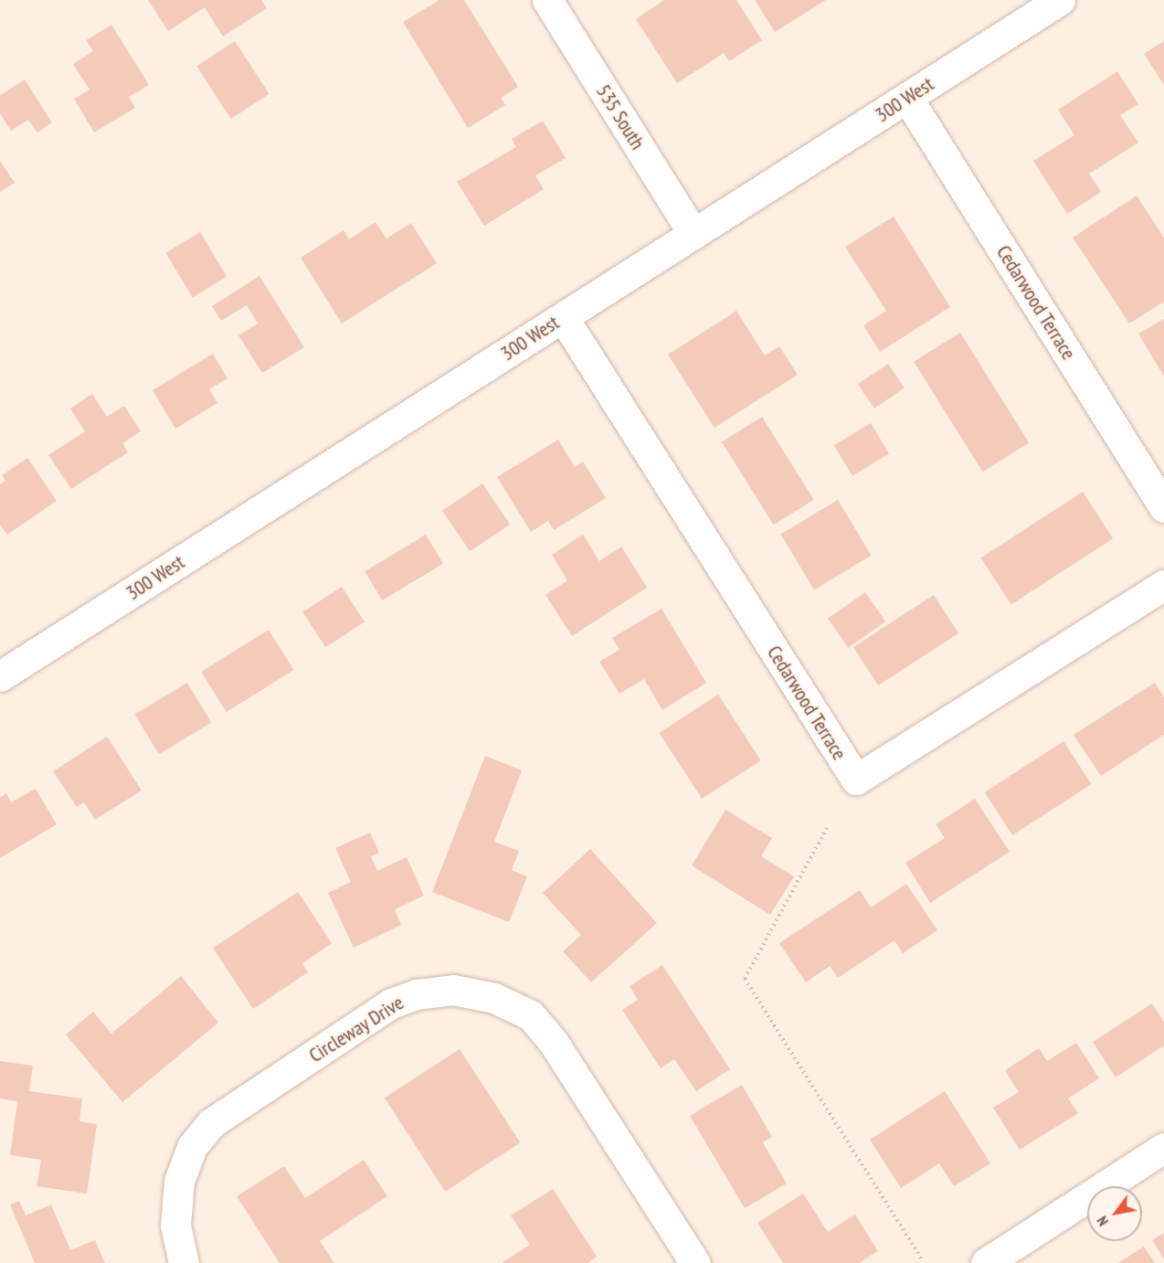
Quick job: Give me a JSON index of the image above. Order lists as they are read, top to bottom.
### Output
{
  "streets": {
    "street": [
      "300 West",
      "535 South",
      "Cedarwood Terrace",
      "Circleway Drive"
    ]
  },
  "crossings": [
    ["300 West", "535 South"],
    ["300 West", "Cedarwood Terrace"]
  ],
  "north": "bottom left"
}
